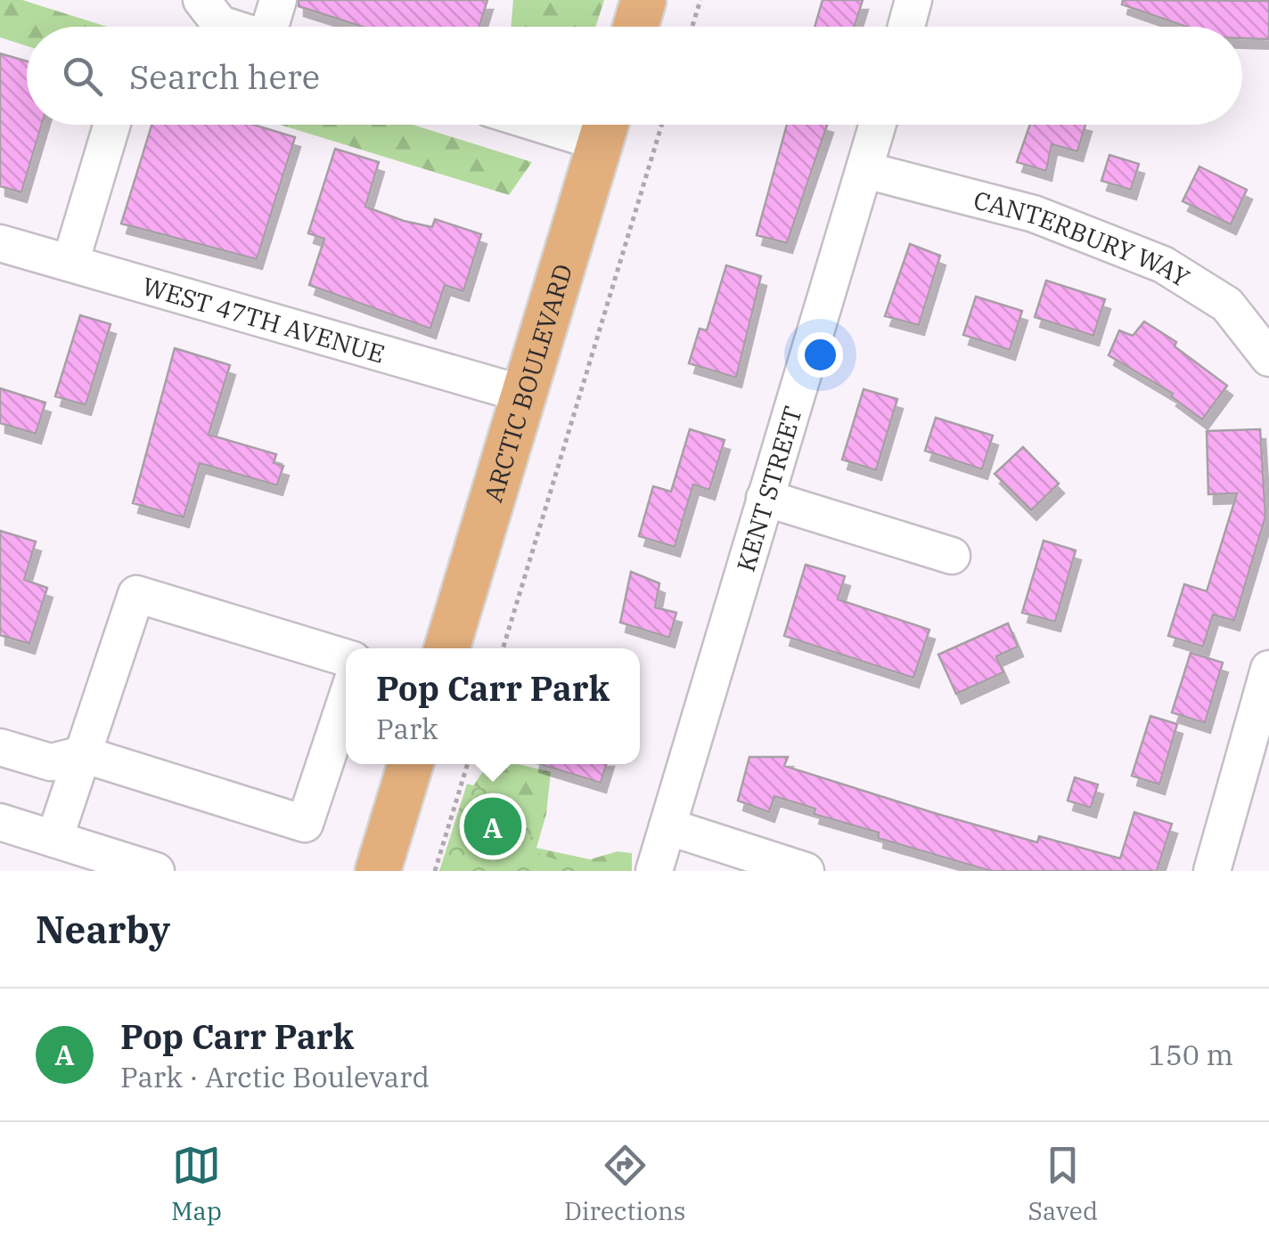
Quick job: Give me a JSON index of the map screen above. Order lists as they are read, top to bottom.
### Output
{
  "streets": {
    "main road": ["ARCTIC BOULEVARD"],
    "street": ["CANTERBURY WAY", "WEST 47TH AVENUE", "KENT STREET"]
  },
  "crossings": [
    ["CANTERBURY WAY", "KENT STREET"],
    ["WEST 47TH AVENUE", "ARCTIC BOULEVARD"]
  ],
  "page": {
    "search": "Search here",
    "popup": ["Pop Carr Park", "Park"],
    "pins": "A",
    "heading": "Nearby",
    "list": [
      {
        "mark": "A",
        "name": "Pop Carr Park",
        "note": "Park · Arctic Boulevard",
        "value": "150 m"
      }
    ],
    "nav": ["Map", "Directions", "Saved"]
  }
}
